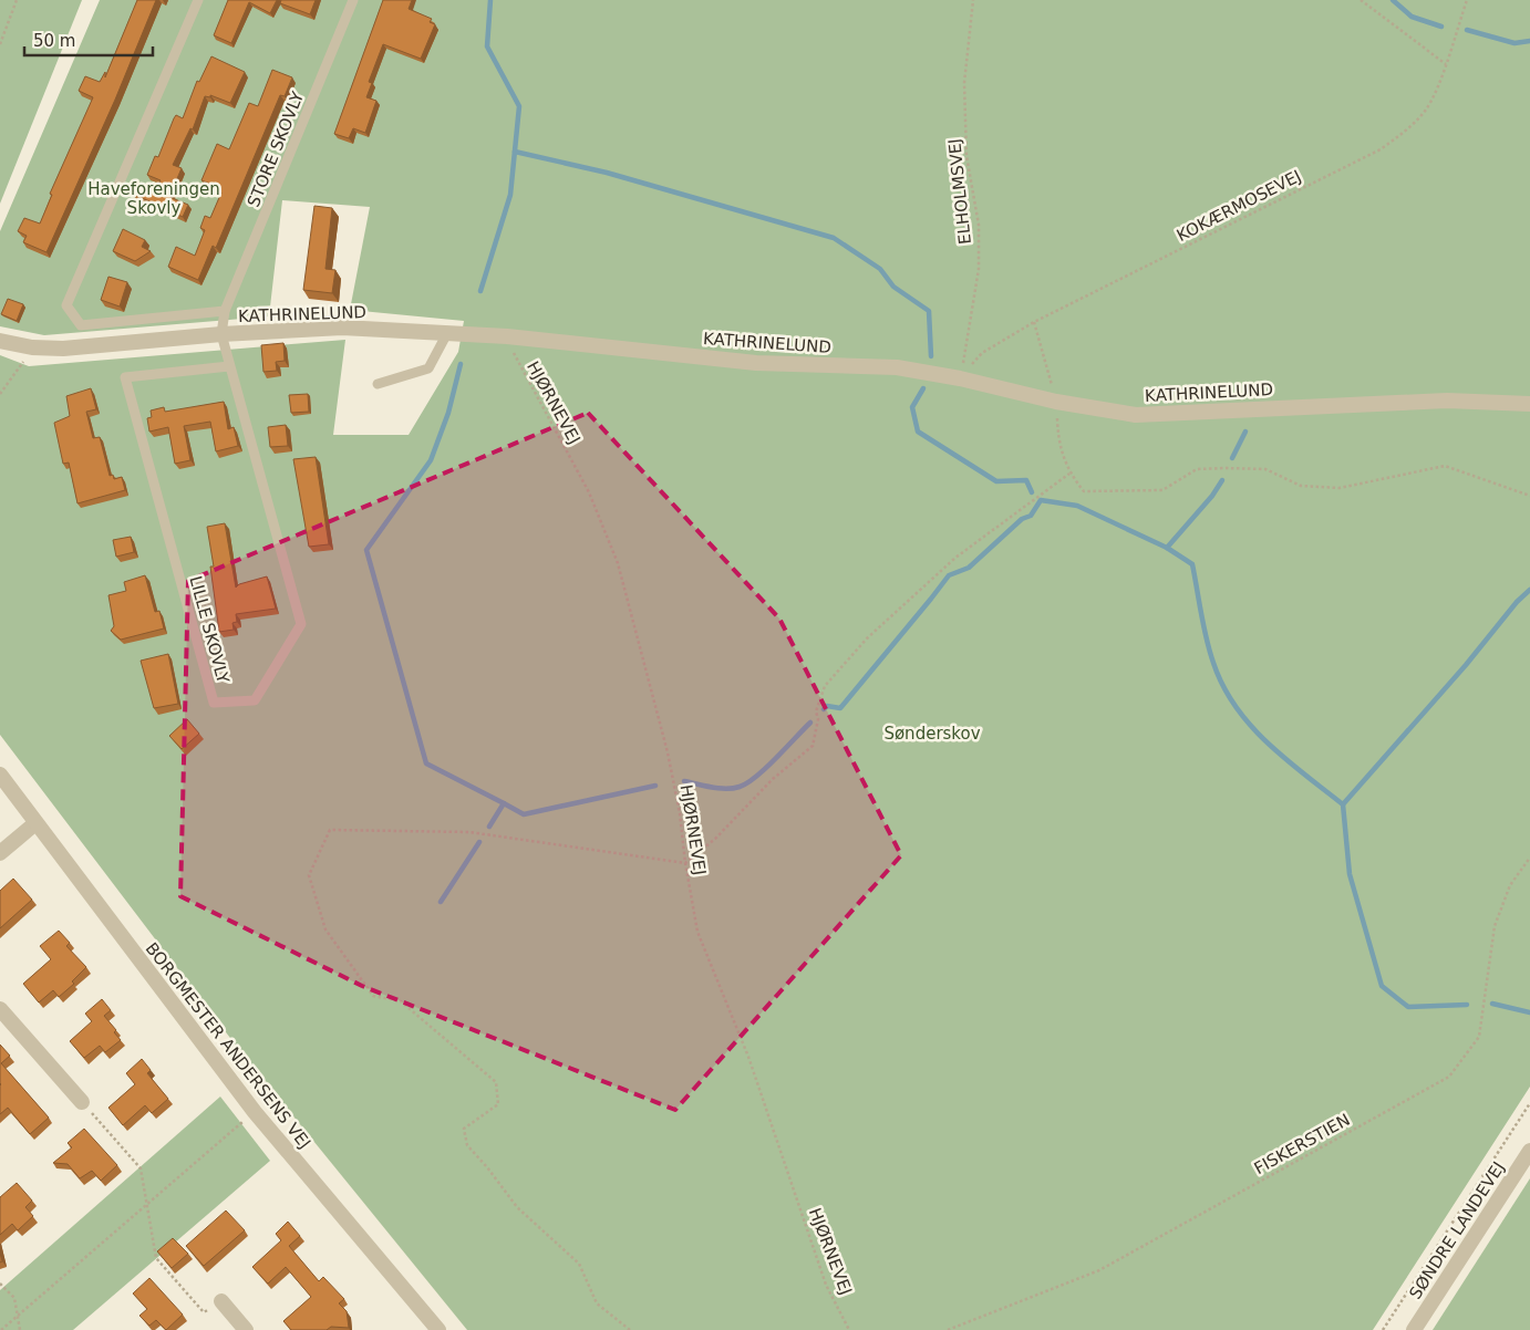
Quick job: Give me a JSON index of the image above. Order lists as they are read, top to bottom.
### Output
{
  "streets": {
    "street": ["KATHRINELUND", "BORGMESTER ANDERSENS VEJ", "SØNDRE LANDEVEJ"],
    "lane": ["STORE SKOVLY", "LILLE SKOVLY"],
    "path": [
      "ELHOLMSVEJ",
      "KOKÆRMOSEVEJ",
      "HJØRNEVEJ",
      "FISKERSTIEN"
    ]
  },
  "crossings": [
    ["STORE SKOVLY", "KATHRINELUND"],
    ["STORE SKOVLY", "LILLE SKOVLY"],
    ["ELHOLMSVEJ", "KOKÆRMOSEVEJ"],
    ["ELHOLMSVEJ", "KATHRINELUND"],
    ["KOKÆRMOSEVEJ", "KATHRINELUND"],
    ["KATHRINELUND", "HJØRNEVEJ"],
    ["KATHRINELUND", "LILLE SKOVLY"]
  ],
  "parks": ["Haveforeningen Skovly", "Sønderskov"],
  "scale_bar": "50 m"
}
